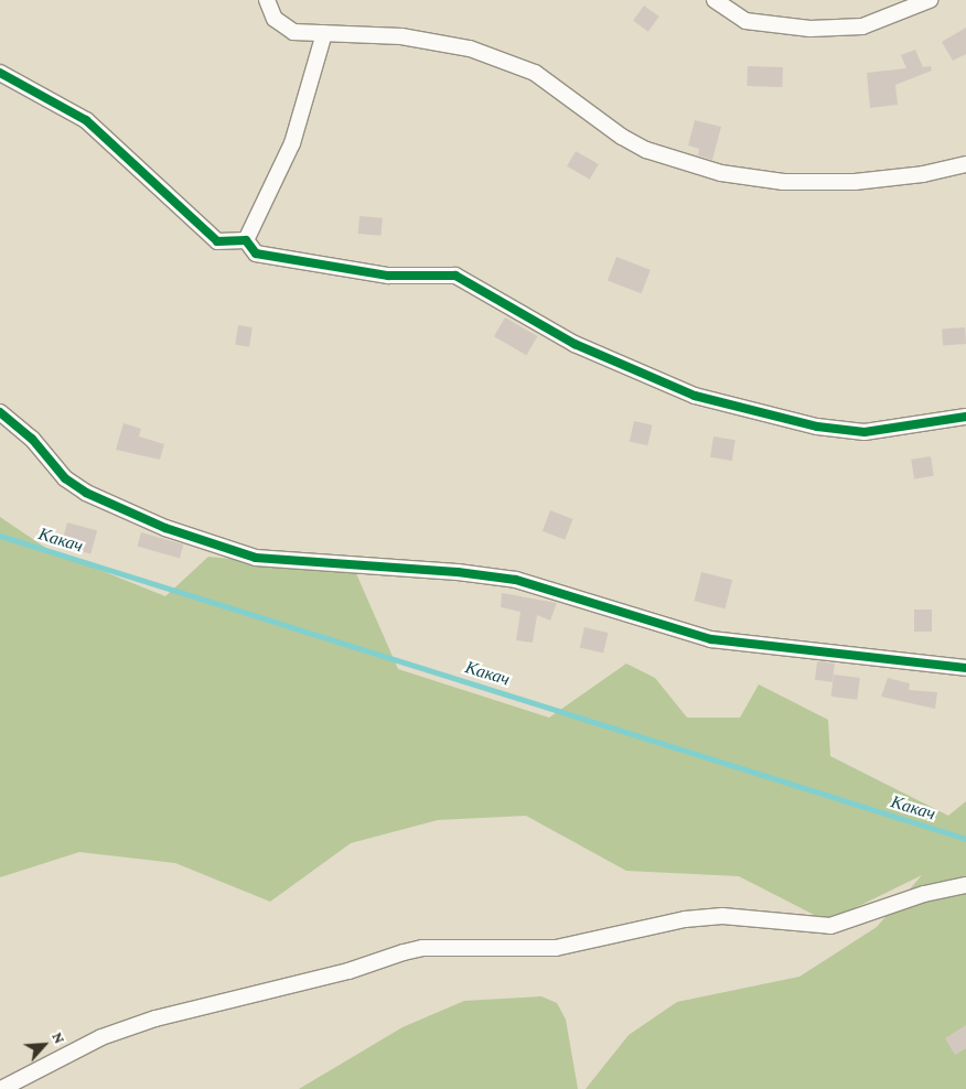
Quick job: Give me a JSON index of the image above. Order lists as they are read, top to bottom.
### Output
{
  "water": ["Какач"],
  "north": "top right"
}
